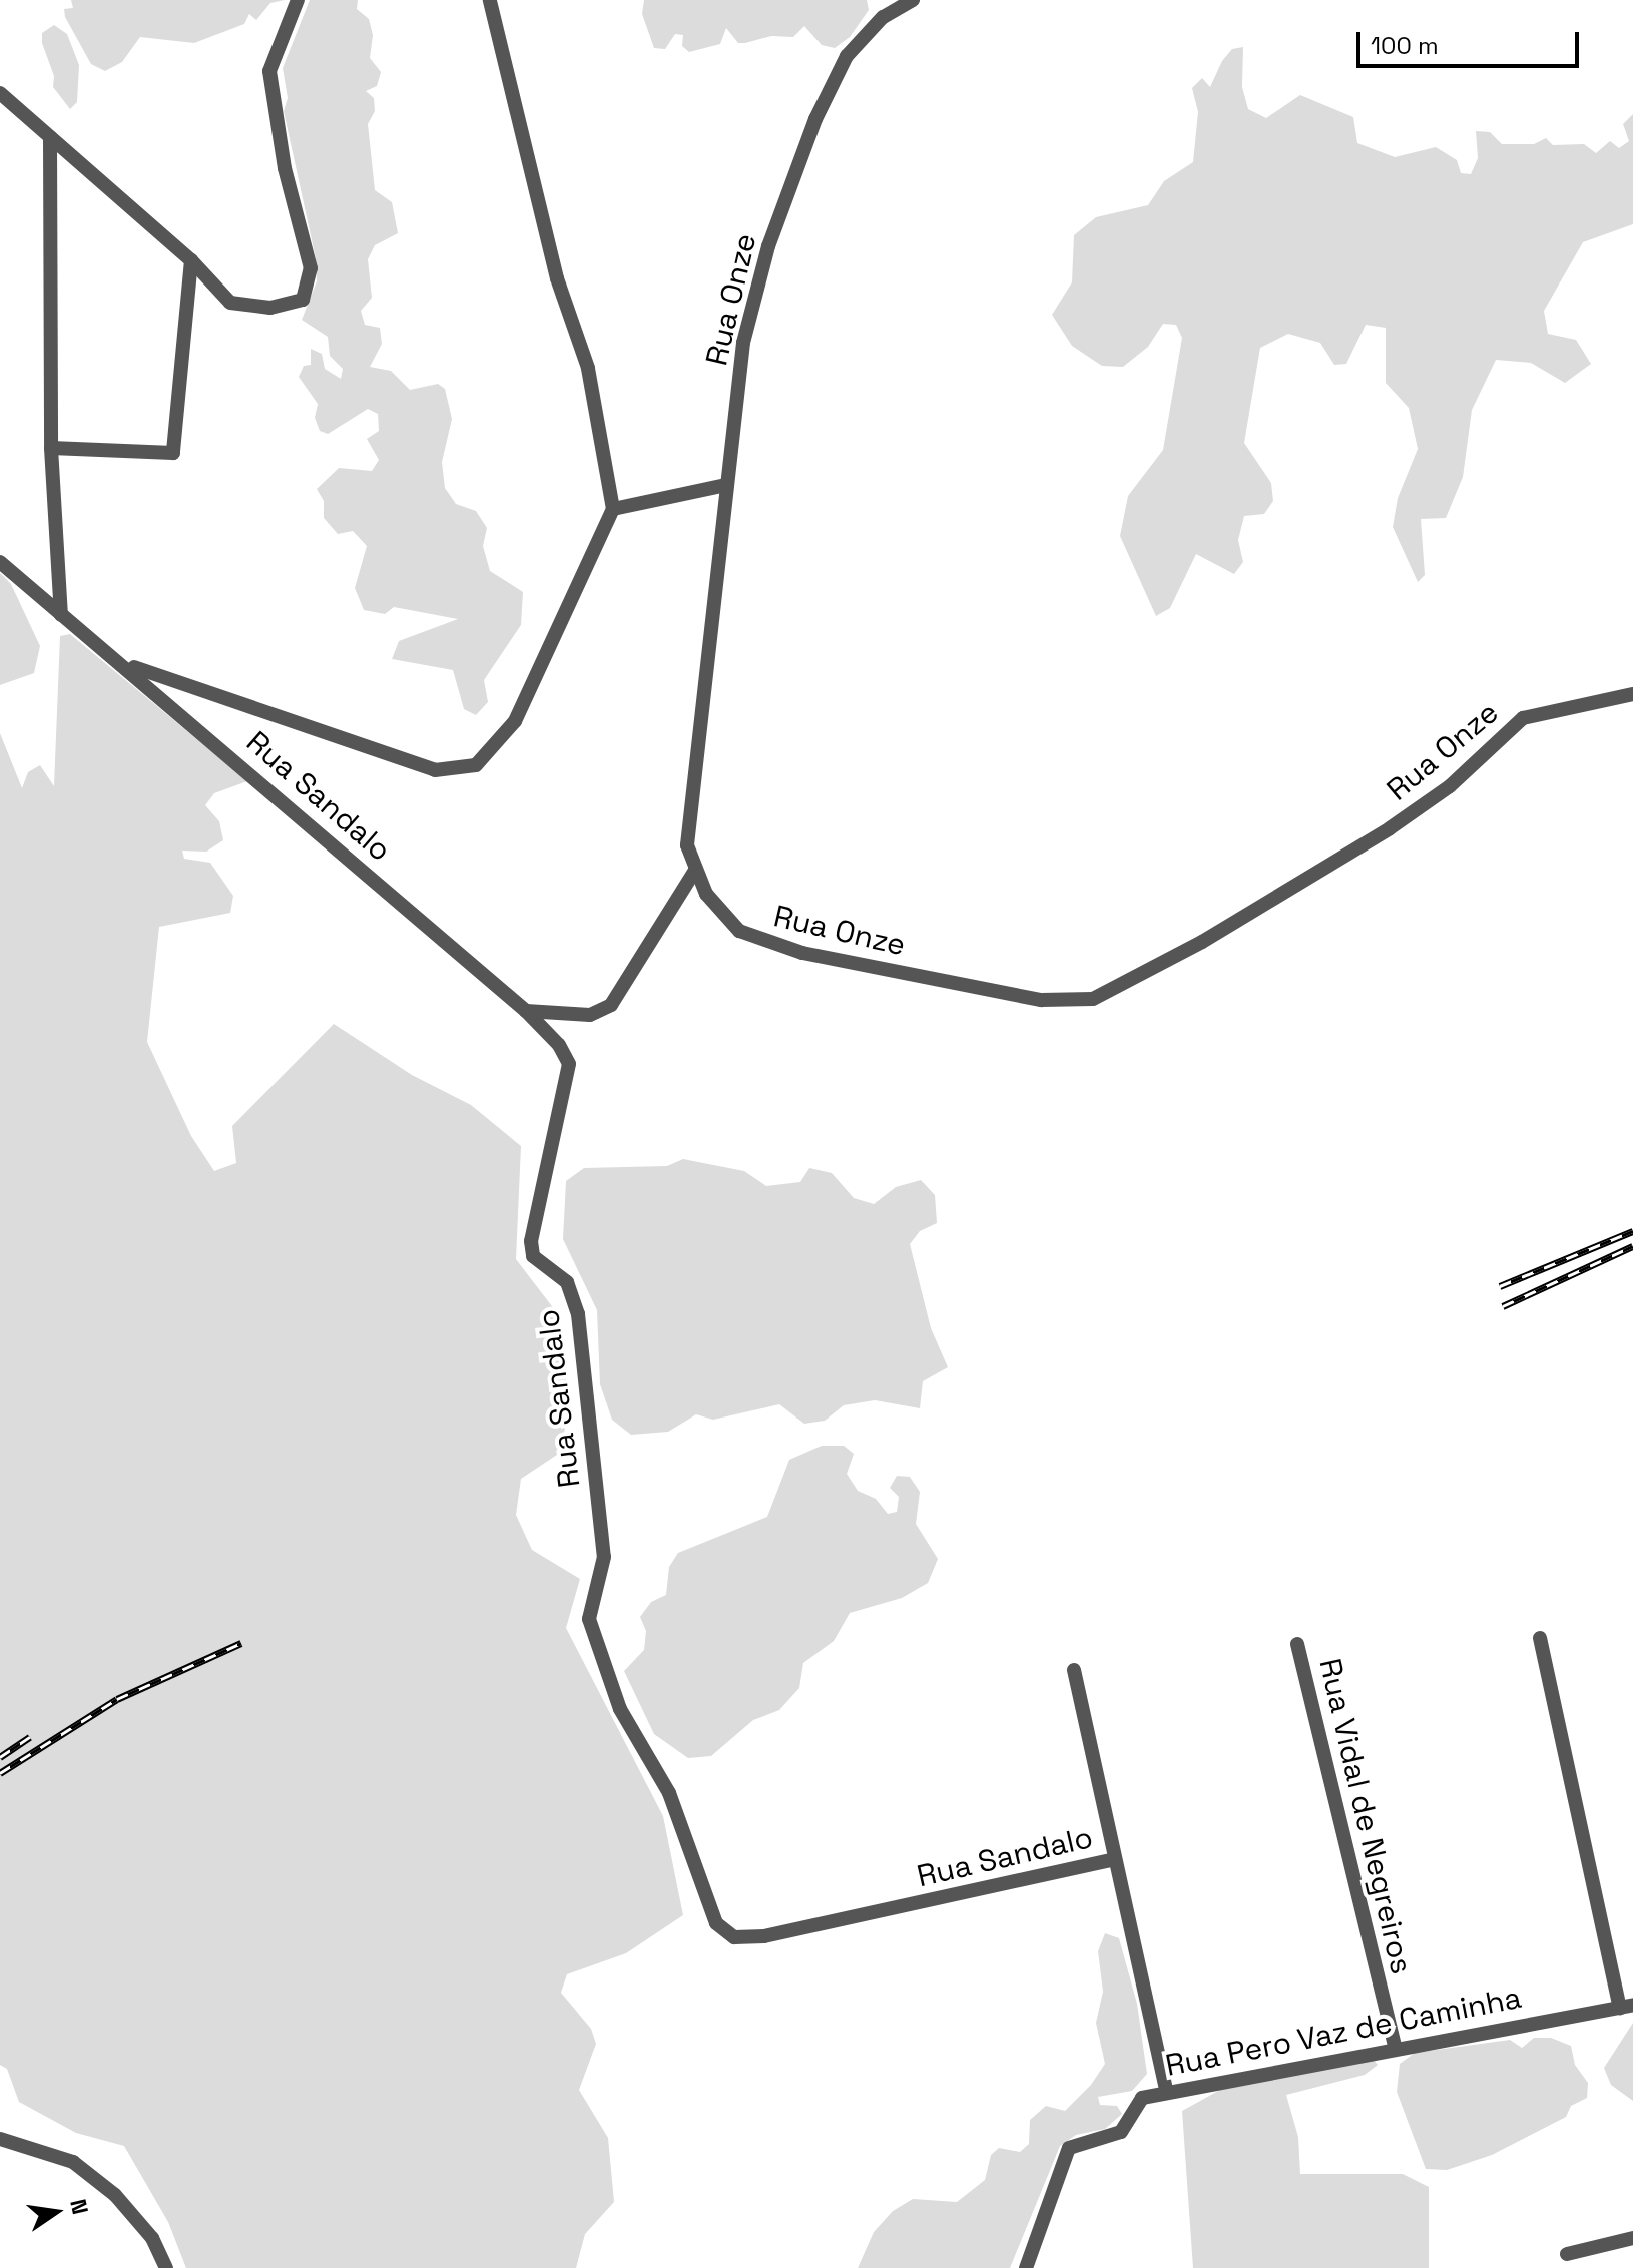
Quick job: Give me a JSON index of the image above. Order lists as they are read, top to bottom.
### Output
{
  "streets": {
    "street": [
      "Rua Onze",
      "Rua Sandalo",
      "Rua Vidal de Negreiros",
      "Rua Pero Vaz de Caminha"
    ]
  },
  "crossings": [
    ["Rua Vidal de Negreiros", "Rua Pero Vaz de Caminha"]
  ],
  "scale_bar": "100 m",
  "north": "right"
}
